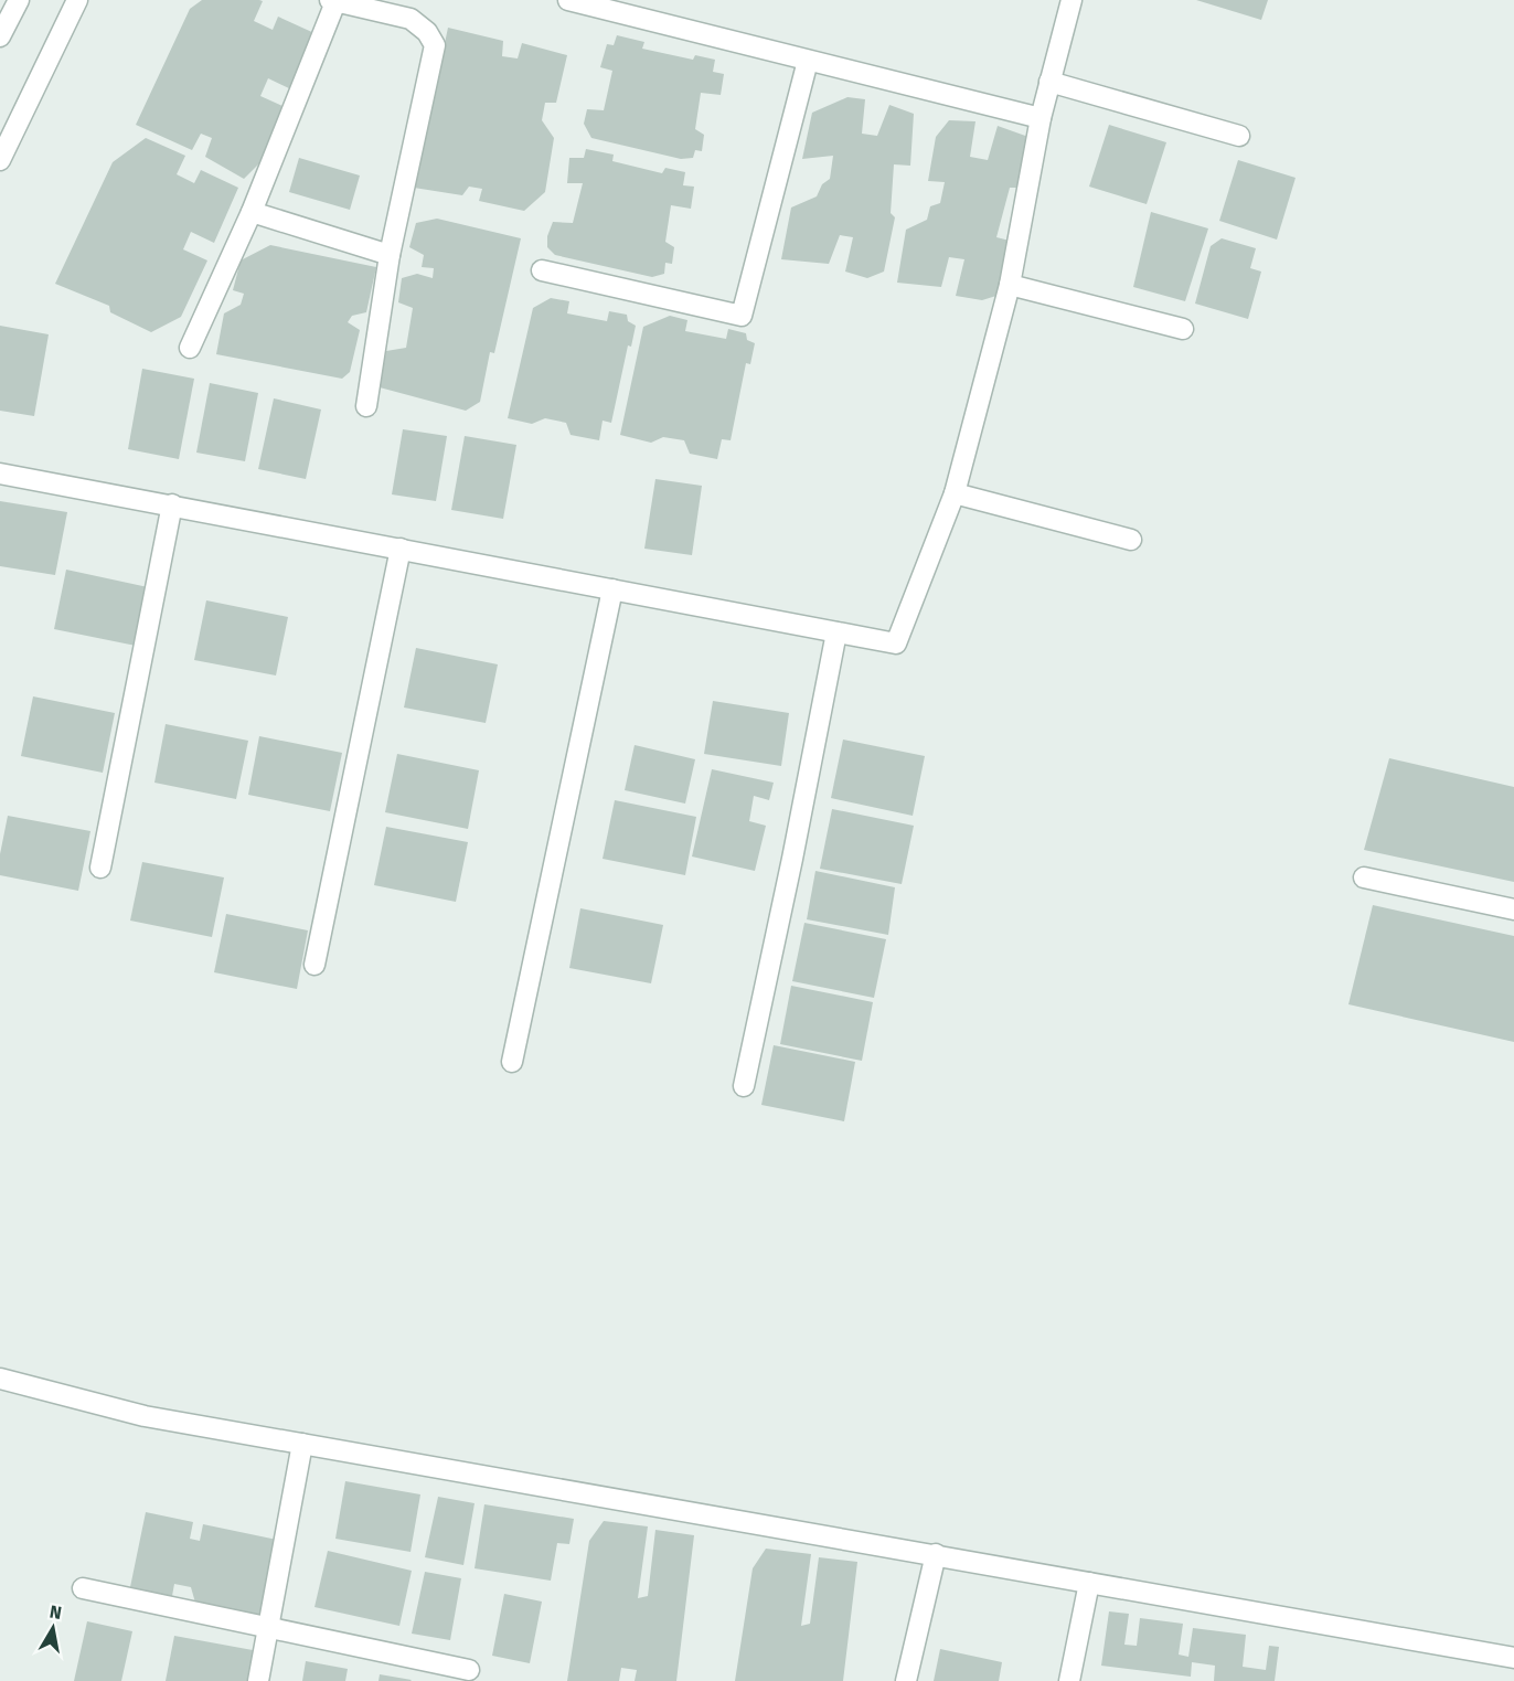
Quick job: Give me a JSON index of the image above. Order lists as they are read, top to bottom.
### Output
{
  "north": "top"
}
